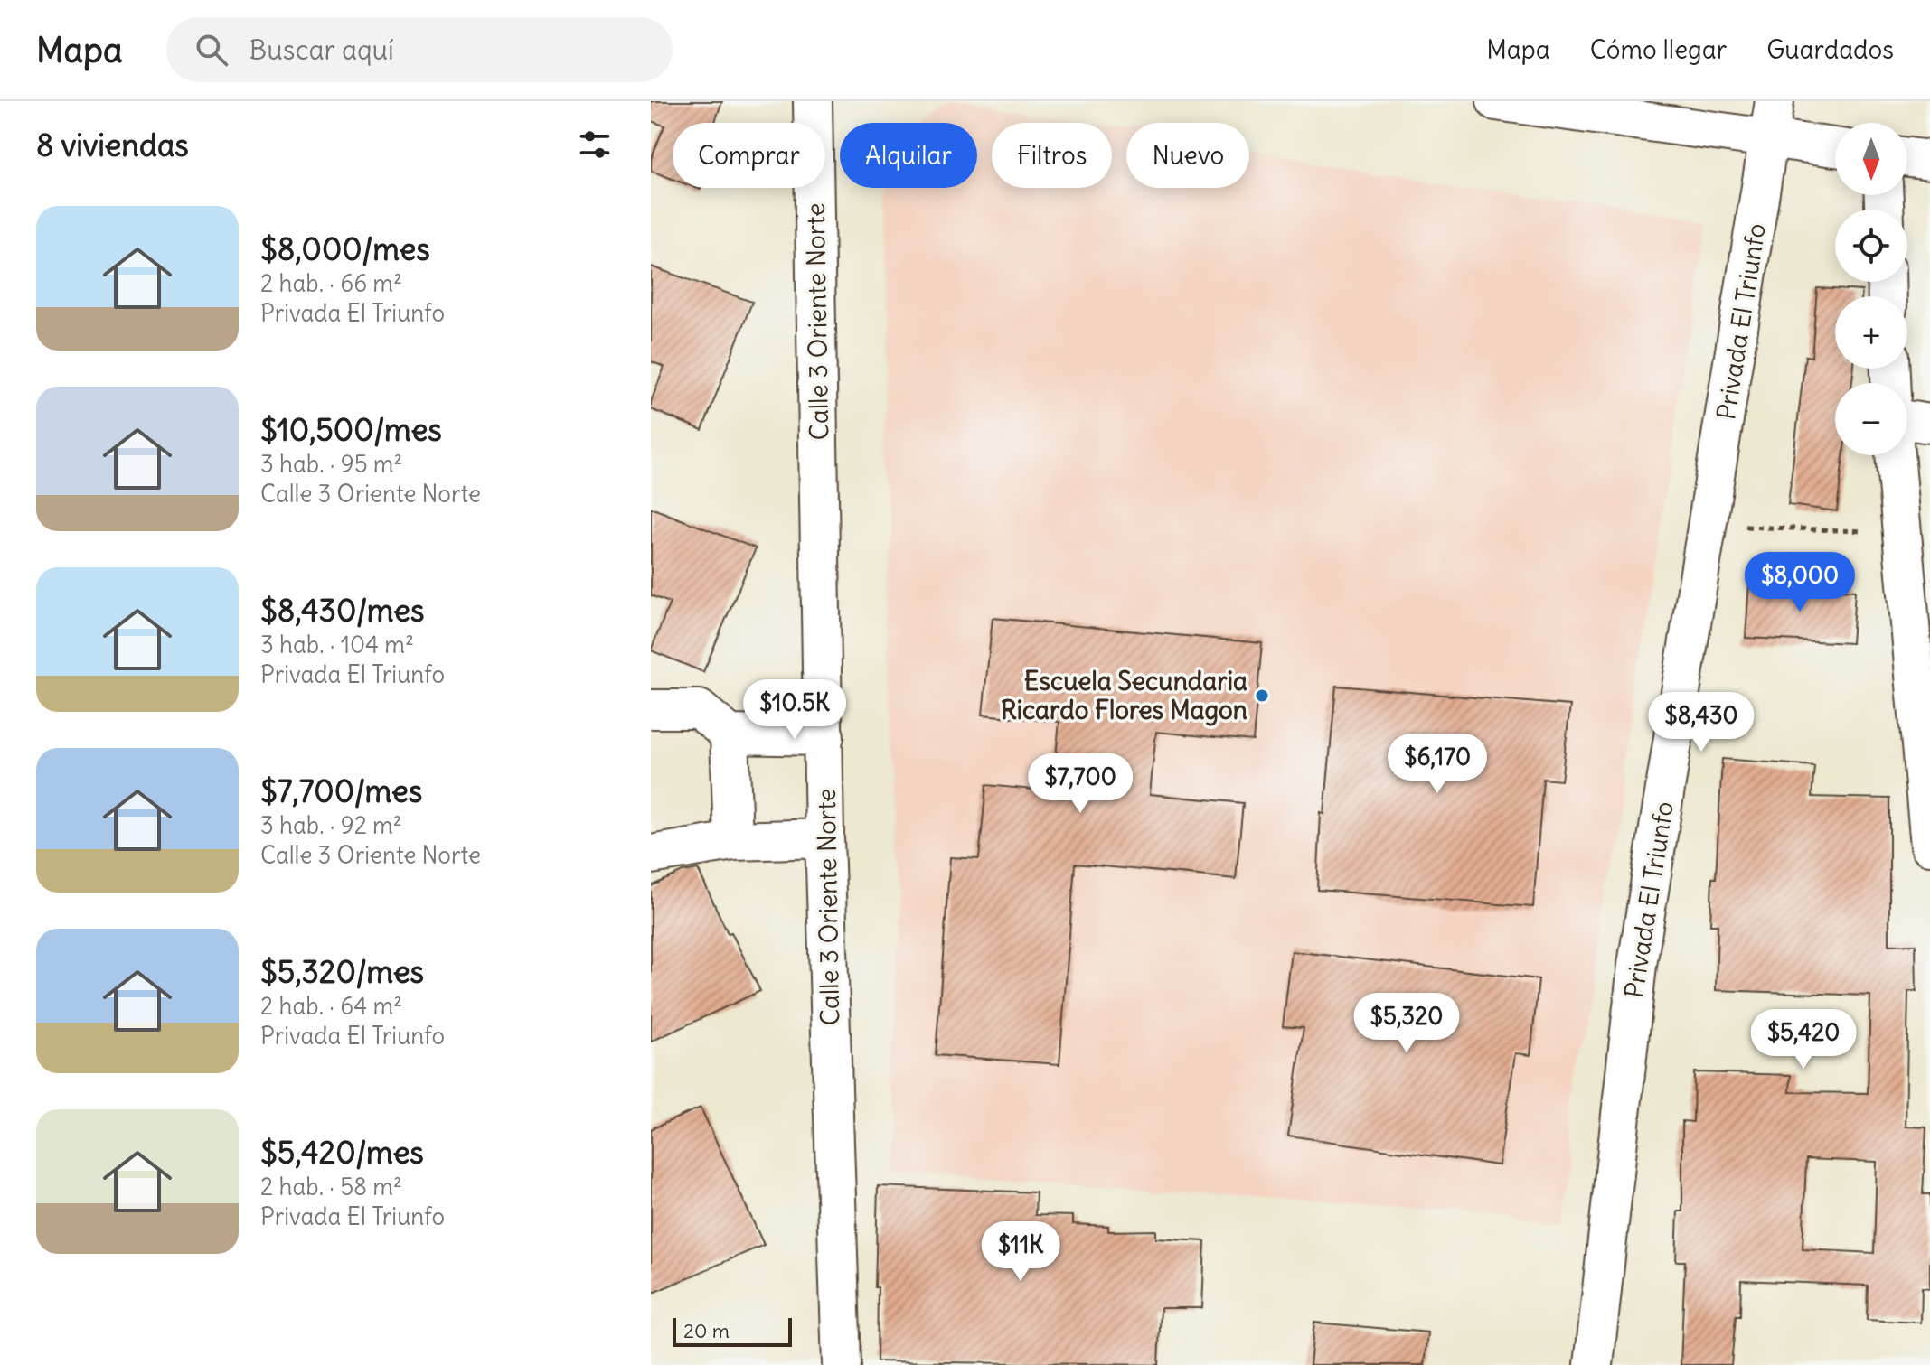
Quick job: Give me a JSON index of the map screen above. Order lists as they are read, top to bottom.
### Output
{
  "streets": {
    "street": ["Calle 3 Oriente Norte", "Privada El Triunfo"]
  },
  "places": ["Escuela Secundaria Ricardo Flores Magon"],
  "scale_bar": "20 m",
  "north": "bottom",
  "page": {
    "header": "Mapa",
    "search": "Buscar aquí",
    "nav": ["Mapa", "Cómo llegar", "Guardados"],
    "heading": "8 viviendas",
    "map_buttons": ["+", "−"],
    "chip": [
      "Comprar",
      "Alquilar",
      "Filtros",
      "Nuevo"
    ],
    "list": [
      {
        "name": "$8,000/mes",
        "note": "2 hab. · 66 m² · Privada El Triunfo"
      },
      {
        "name": "$10,500/mes",
        "note": "3 hab. · 95 m² · Calle 3 Oriente Norte"
      },
      {
        "name": "$8,430/mes",
        "note": "3 hab. · 104 m² · Privada El Triunfo"
      },
      {
        "name": "$7,700/mes",
        "note": "3 hab. · 92 m² · Calle 3 Oriente Norte"
      },
      {
        "name": "$5,320/mes",
        "note": "2 hab. · 64 m² · Privada El Triunfo"
      },
      {
        "name": "$5,420/mes",
        "note": "2 hab. · 58 m² · Privada El Triunfo"
      }
    ],
    "price": [
      "$8,000",
      "$10.5K",
      "$8,430",
      "$6,170",
      "$7,700",
      "$5,320",
      "$5,420",
      "$11K"
    ],
    "scale": "20 m"
  }
}
